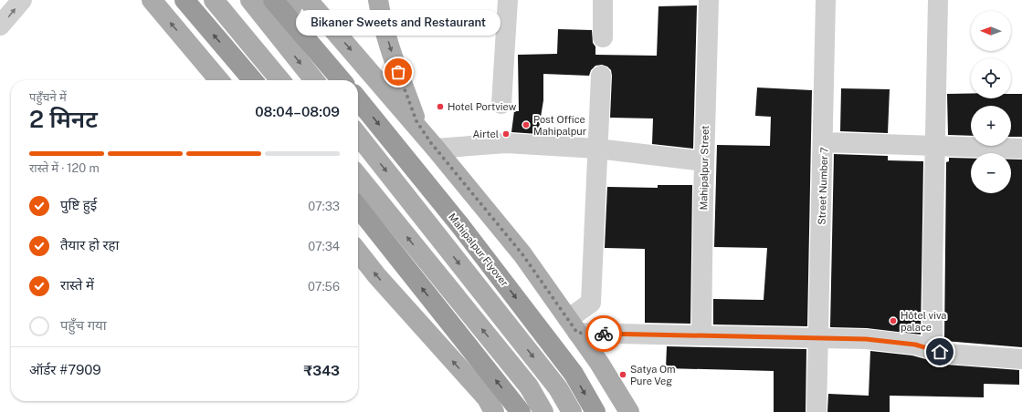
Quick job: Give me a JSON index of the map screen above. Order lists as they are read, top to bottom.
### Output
{
  "streets": {
    "highway": ["Mahipalpur Flyover"],
    "street": ["Mahipalpur Street", "Street Number 7"]
  },
  "places": [
    "Bikaner Sweets and Restaurant",
    "Hotel Portview",
    "Post Office Mahipalpur",
    "Airtel",
    "Hôtel viva palace",
    "Satya Om Pure Veg"
  ],
  "north": "left",
  "page": {
    "bubble": "Bikaner Sweets and Restaurant",
    "map_buttons": ["+", "−"],
    "heading": ["2 मिनट", "पहुँचने में", "08:04–08:09"],
    "panel": ["ऑर्डर #7909", "₹343"],
    "bar": "रास्ते में · 120 m",
    "list": [
      ["पुष्टि हुई", "07:33"],
      ["तैयार हो रहा", "07:34"],
      ["रास्ते में", "07:56"],
      "पहुँच गया"
    ]
  }
}
